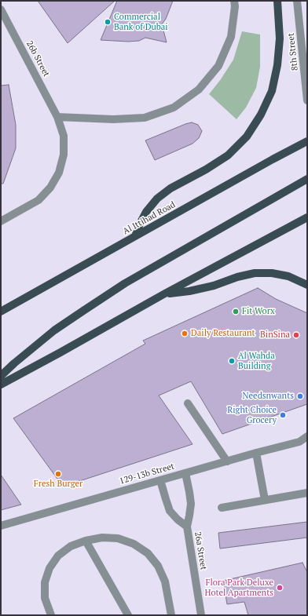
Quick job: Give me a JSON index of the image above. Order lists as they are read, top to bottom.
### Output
{
  "streets": {
    "main road": ["Al Ittihad Road"],
    "street": [
      "8th Street",
      "26b Street",
      "129-13b Street",
      "26a Street"
    ]
  },
  "crossings": [
    ["129-13b Street", "26a Street"]
  ],
  "places": [
    "Commercial Bank of Dubai",
    "Fit Worx",
    "Daily Restaurant",
    "BinSina",
    "Al Wahda Building",
    "Needsnwants",
    "Right Choice Grocery",
    "Fresh Burger",
    "Flora Park Deluxe Hotel Apartments"
  ]
}
